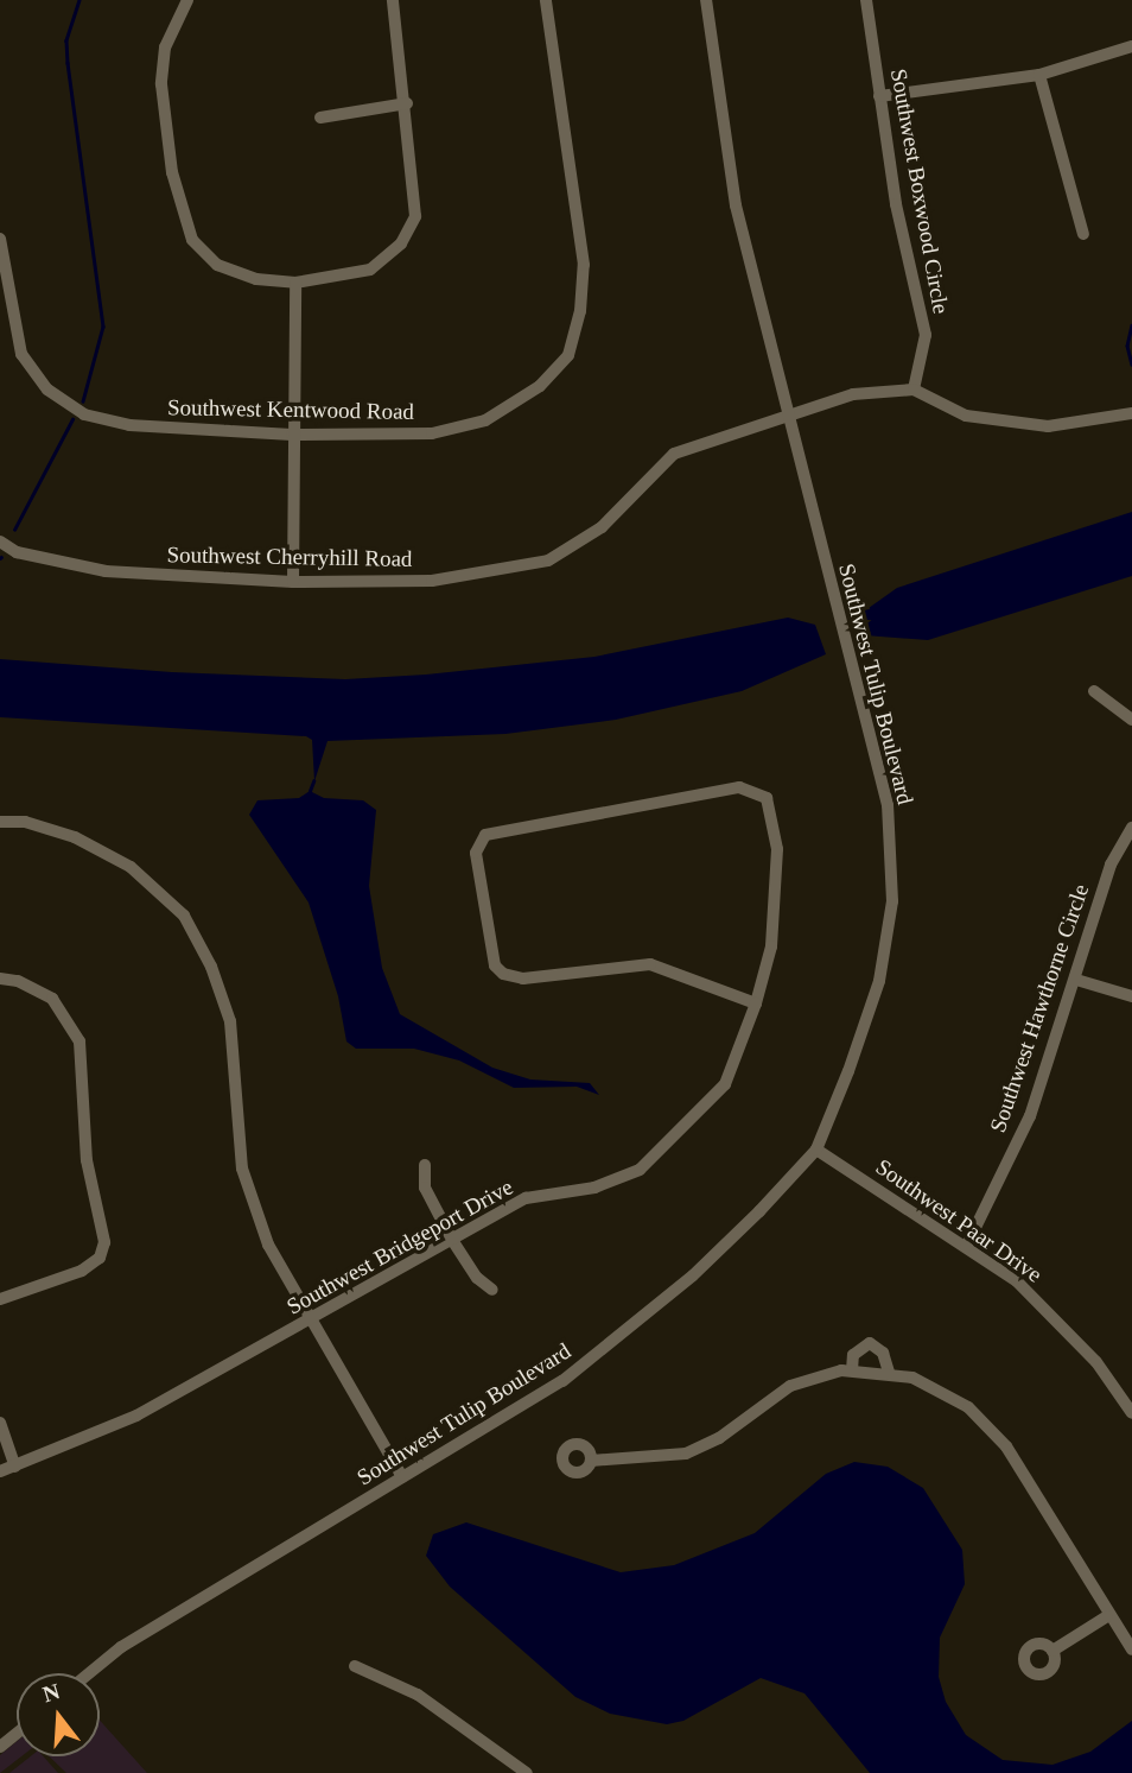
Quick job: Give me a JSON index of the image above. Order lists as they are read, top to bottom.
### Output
{
  "streets": {
    "street": [
      "Southwest Boxwood Circle",
      "Southwest Kentwood Road",
      "Southwest Cherryhill Road",
      "Southwest Tulip Boulevard",
      "Southwest Hawthorne Circle",
      "Southwest Paar Drive",
      "Southwest Bridgeport Drive"
    ]
  },
  "crossings": [
    ["Southwest Boxwood Circle", "Southwest Cherryhill Road"],
    ["Southwest Cherryhill Road", "Southwest Tulip Boulevard"],
    ["Southwest Tulip Boulevard", "Southwest Paar Drive"],
    ["Southwest Hawthorne Circle", "Southwest Paar Drive"]
  ],
  "north": "top"
}
